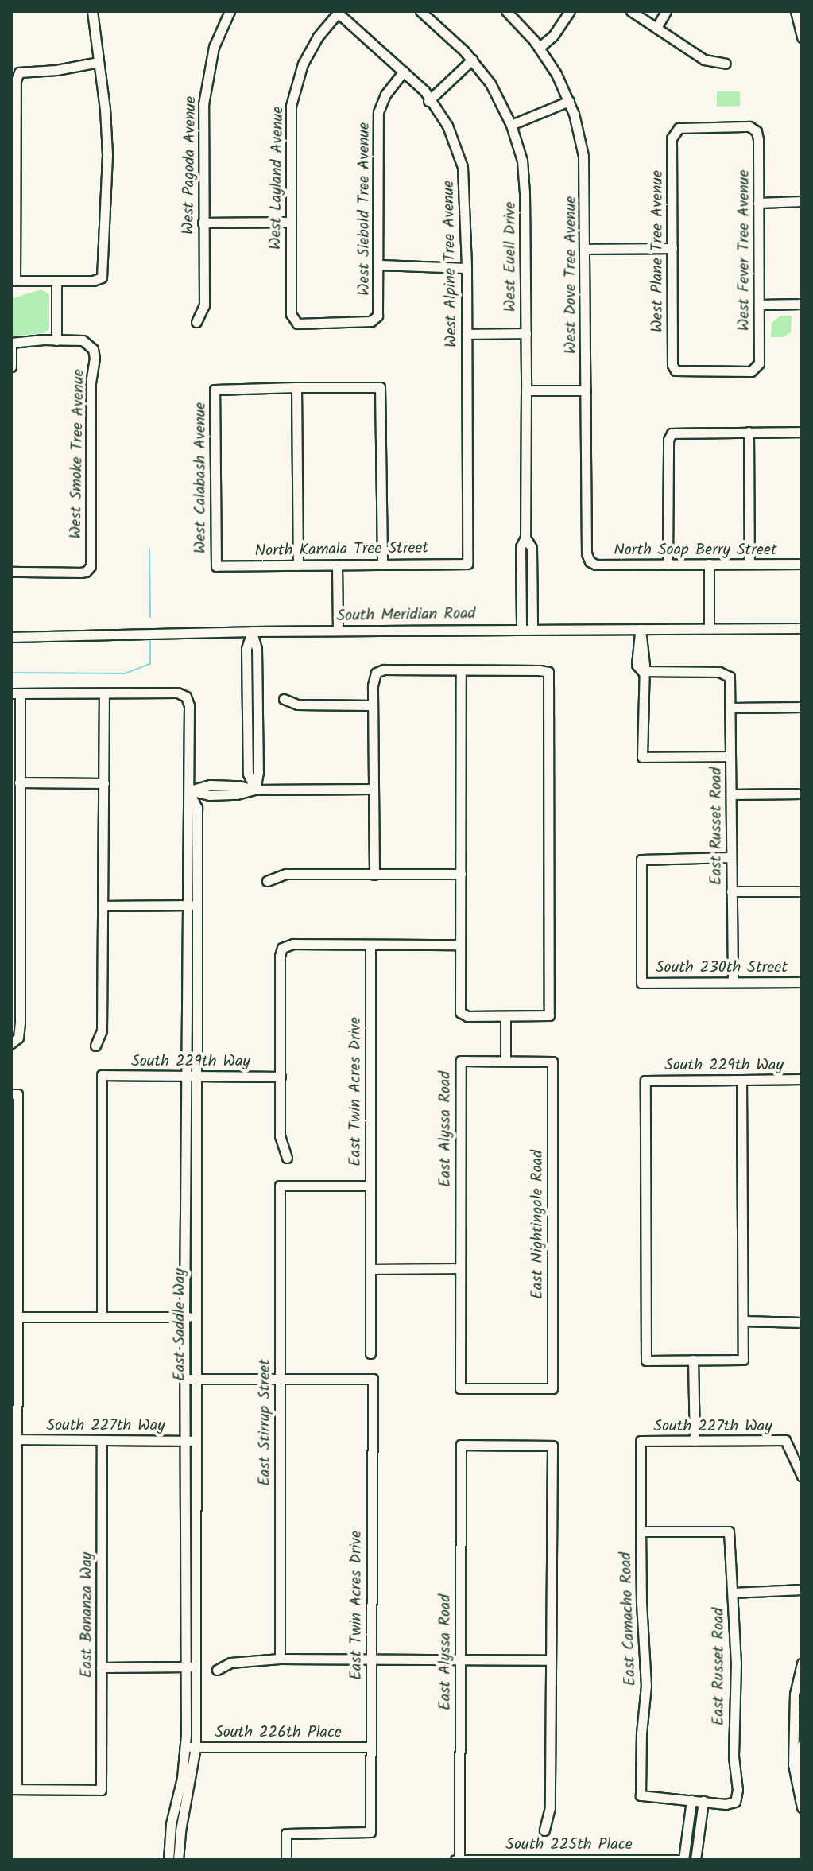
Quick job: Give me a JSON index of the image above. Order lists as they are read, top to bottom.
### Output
{
  "streets": {
    "street": [
      "West Pagoda Avenue",
      "West Layland Avenue",
      "West Siebold Tree Avenue",
      "West Fever Tree Avenue",
      "West Plane Tree Avenue",
      "West Euell Drive",
      "West Alpine Tree Avenue",
      "West Dove Tree Avenue",
      "West Smoke Tree Avenue",
      "West Calabash Avenue",
      "North Kamala Tree Street",
      "North Soap Berry Street",
      "South Meridian Road",
      "East Russet Road",
      "South 230th Street",
      "South 229th Way",
      "East Twin Acres Drive",
      "East Alyssa Road",
      "East Nightingale Road",
      "East Saddle Way",
      "East Stirrup Street",
      "South 227th Way",
      "East Bonanza Way",
      "East Camacho Road",
      "South 226th Place",
      "South 225th Place"
    ]
  },
  "crossings": [
    ["West Layland Avenue", "West Siebold Tree Avenue"],
    ["West Layland Avenue", "West Alpine Tree Avenue"],
    ["West Siebold Tree Avenue", "West Alpine Tree Avenue"],
    ["West Fever Tree Avenue", "West Plane Tree Avenue"],
    ["West Euell Drive", "South Meridian Road"],
    ["West Alpine Tree Avenue", "North Kamala Tree Street"],
    ["West Dove Tree Avenue", "North Soap Berry Street"],
    ["West Calabash Avenue", "North Kamala Tree Street"],
    ["East Russet Road", "South 230th Street"],
    ["East Russet Road", "East Camacho Road"],
    ["South 229th Way", "East Saddle Way"],
    ["East Twin Acres Drive", "East Stirrup Street"],
    ["East Twin Acres Drive", "South 226th Place"],
    ["East Alyssa Road", "East Nightingale Road"],
    ["East Alyssa Road", "South 225th Place"],
    ["East Saddle Way", "South 227th Way"],
    ["East Saddle Way", "South 226th Place"],
    ["South 227th Way", "East Bonanza Way"],
    ["South 227th Way", "East Camacho Road"]
  ]
}
